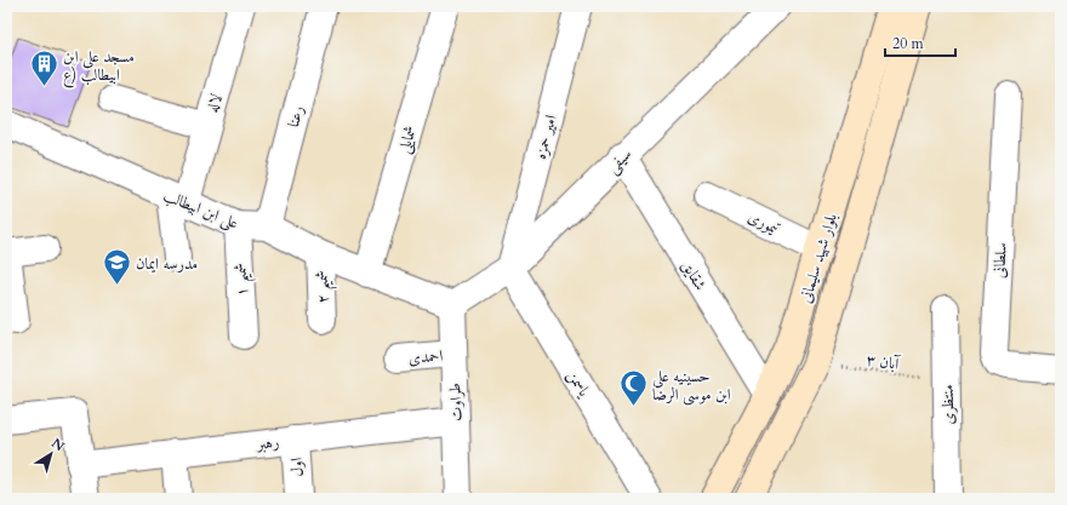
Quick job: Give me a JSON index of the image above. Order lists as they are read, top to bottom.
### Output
{
  "streets": {
    "main road": ["بلوار شهید سلیمانی"],
    "street": [
      "لاله",
      "رعنا",
      "امیر حمزه",
      "شمایلی",
      "سیفی",
      "علی ابن ابیطالب",
      "تیموری",
      "سلطانی",
      "شقایق",
      "شمیم ۱",
      "شمیم ۲",
      "احمدی",
      "یاسمن",
      "طراوت",
      "منتظری",
      "رهبر",
      "اول"
    ],
    "path": ["آبان ۳"]
  },
  "crossings": [
    ["لاله", "علی ابن ابیطالب"],
    ["رعنا", "علی ابن ابیطالب"],
    ["امیر حمزه", "سیفی"],
    ["امیر حمزه", "یاسمن"],
    ["شمایلی", "علی ابن ابیطالب"],
    ["سیفی", "علی ابن ابیطالب"],
    ["سیفی", "شقایق"],
    ["سیفی", "یاسمن"],
    ["سیفی", "طراوت"],
    ["علی ابن ابیطالب", "شمیم ۱"],
    ["علی ابن ابیطالب", "شمیم ۲"],
    ["علی ابن ابیطالب", "طراوت"],
    ["تیموری", "بلوار شهید سلیمانی"],
    ["بلوار شهید سلیمانی", "شقایق"],
    ["بلوار شهید سلیمانی", "آبان ۳"],
    ["احمدی", "طراوت"],
    ["آبان ۳", "منتظری"],
    ["طراوت", "رهبر"],
    ["رهبر", "اول"]
  ],
  "places": {
    "building": ["مسجد علی ابن ابیطالب (ع"],
    "school or university": ["مدرسه ایمان"],
    "mosque": ["حسینیه علی ابن موسی الرضا"]
  },
  "scale_bar": "20 m",
  "north": "top right"
}
